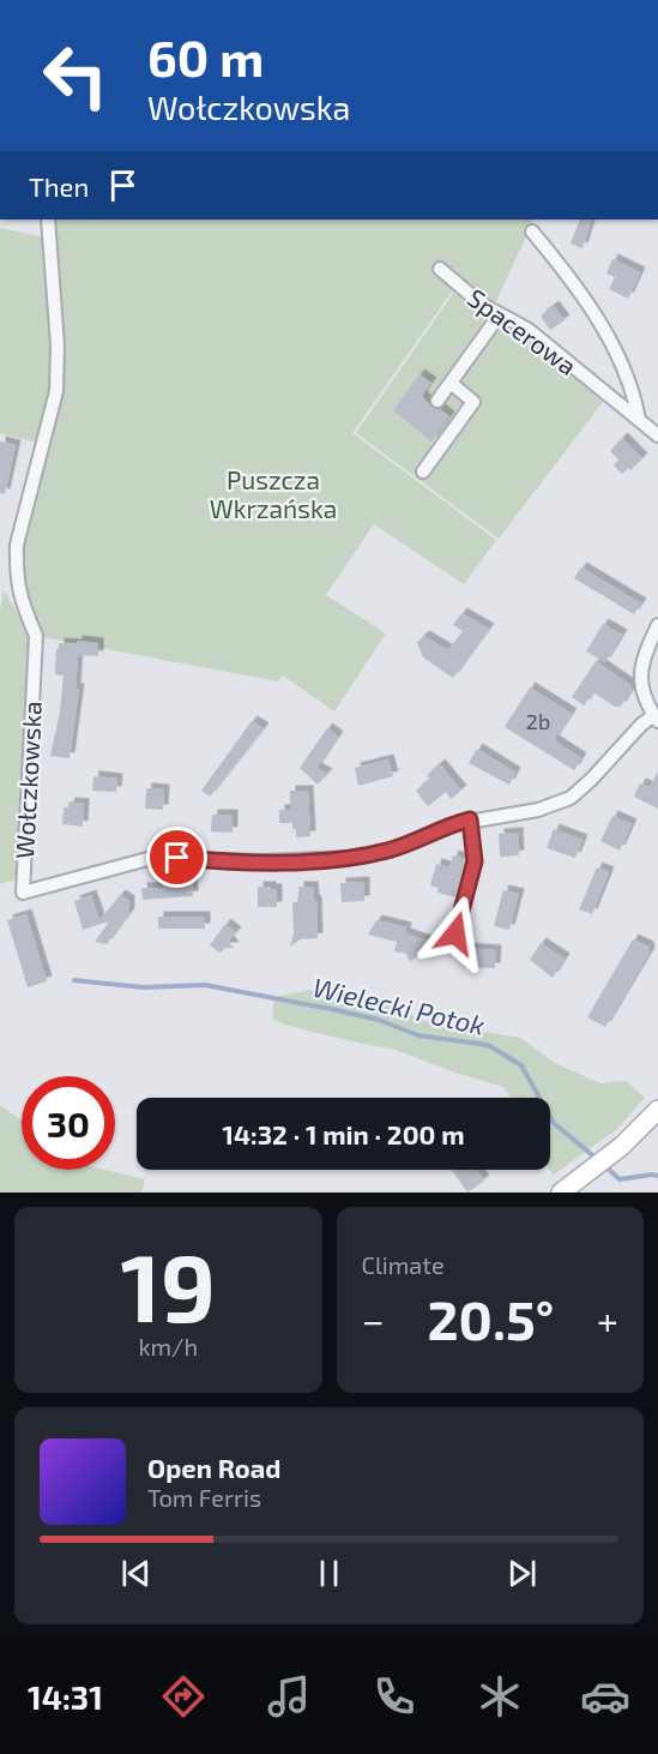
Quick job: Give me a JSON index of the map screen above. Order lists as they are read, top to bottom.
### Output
{
  "streets": {
    "street": ["Spacerowa", "Wołczkowska"]
  },
  "water": ["Wielecki Potok"],
  "parks": ["Puszcza Wkrzańska"],
  "house_numbers": ["2b"],
  "page": {
    "turn": ["60 m", "Wołczkowska"],
    "then": "Then",
    "limit": "30",
    "trip": "14:32 · 1 min · 200 m",
    "tile": [
      ["19", "km/h"],
      "Climate"
    ],
    "heat": ["−", "20.5°", "+"],
    "song": ["Open Road", "Tom Ferris"],
    "tabs": "14:31"
  }
}
